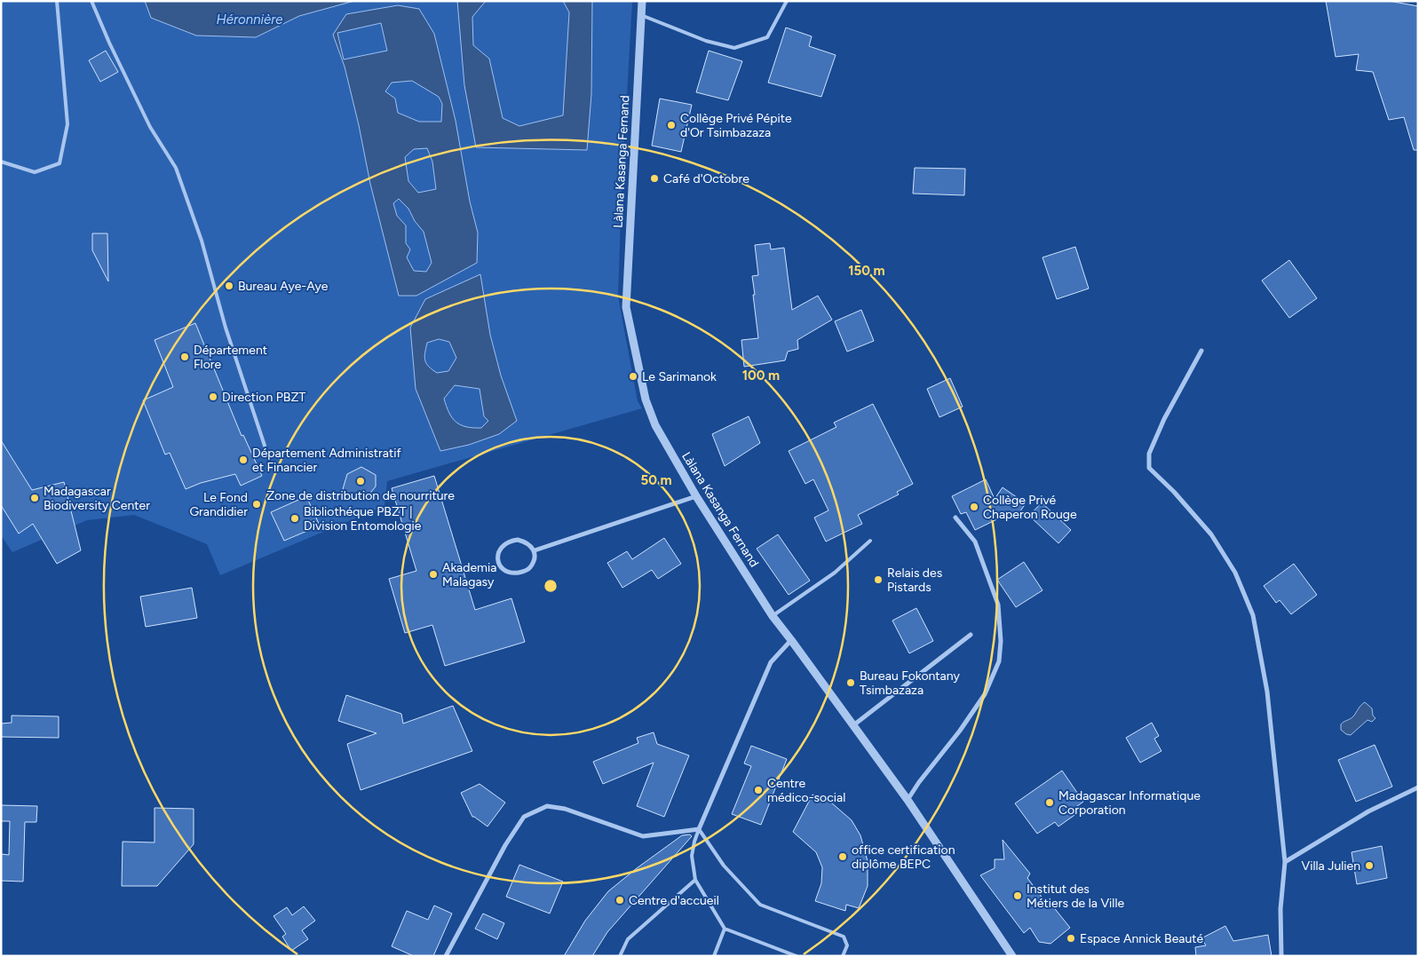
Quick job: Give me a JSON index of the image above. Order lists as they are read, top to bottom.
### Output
{
  "streets": {
    "street": ["Làlana Kasanga Fernand"]
  },
  "water": ["Héronnière"],
  "places": [
    "Collège Privé Pépite d'Or Tsimbazaza",
    "Café d'Octobre",
    "Bureau Aye-Aye",
    "Département Flore",
    "Le Sarimanok",
    "Direction PBZT",
    "Département Administratif et Financier",
    "Zone de distribution de nourriture",
    "Madagascar Biodiversity Center",
    "Le Fond Grandidier",
    "Collège Privé Chaperon Rouge",
    "Bibliothéque PBZT | Division Entomologie",
    "Akademia Malagasy",
    "Relais des Pistards",
    "Bureau Fokontany Tsimbazaza",
    "Centre médico-social",
    "Madagascar Informatique Corporation",
    "office certification diplôme BEPC",
    "Villa Julien",
    "Institut des Métiers de la Ville",
    "Centre d'accueil",
    "Espace Annick Beauté"
  ],
  "rings": ["150 m", "100 m", "50 m"]
}
